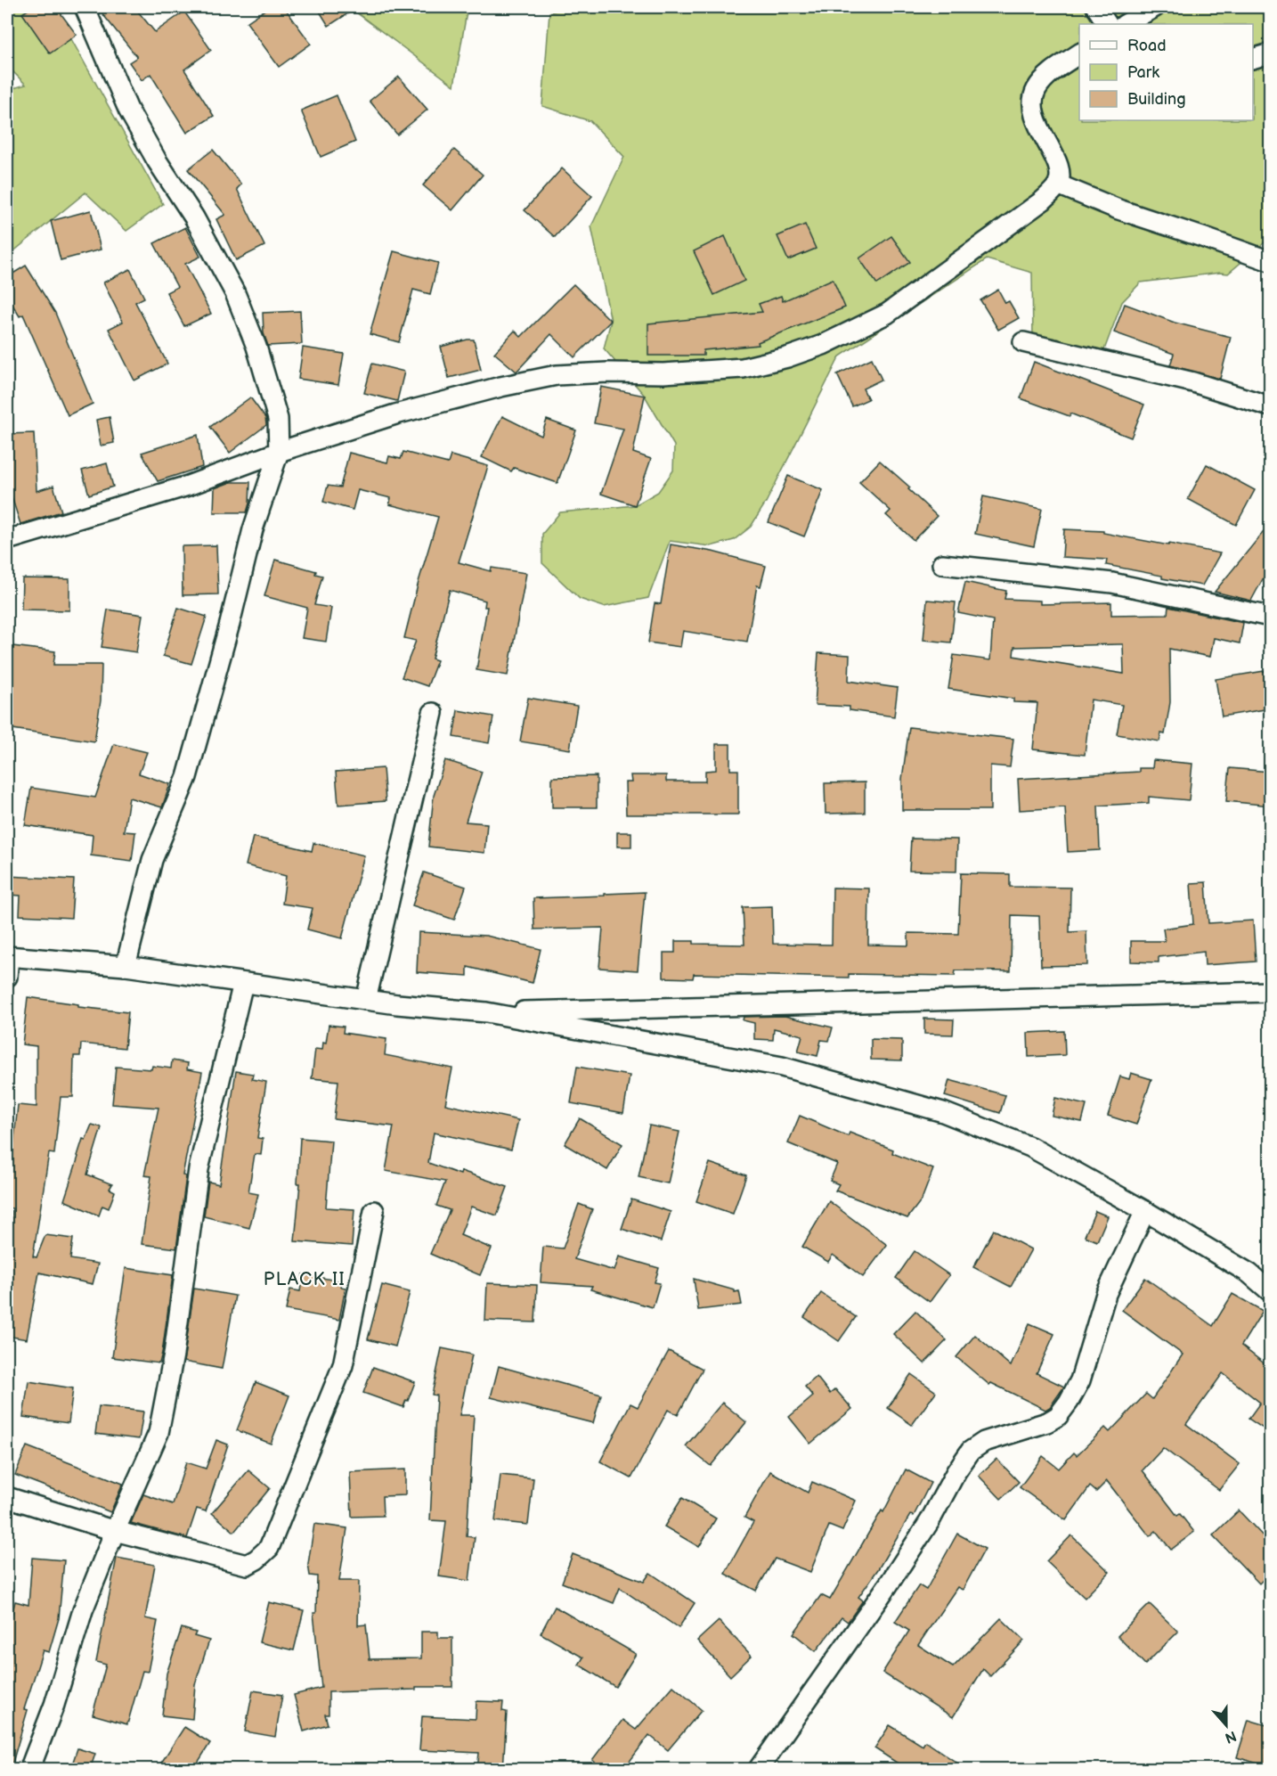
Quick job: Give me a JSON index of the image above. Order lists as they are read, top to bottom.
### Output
{
  "districts": ["PLACK II"],
  "legend": ["Road", "Park", "Building"],
  "north": "bottom"
}
